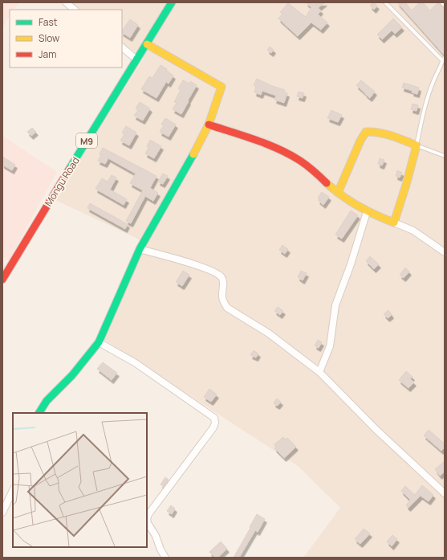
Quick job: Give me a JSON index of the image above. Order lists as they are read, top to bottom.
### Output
{
  "streets": {
    "street": ["M9", "Mongu Road"]
  },
  "legend": ["Fast", "Slow", "Jam"]
}
